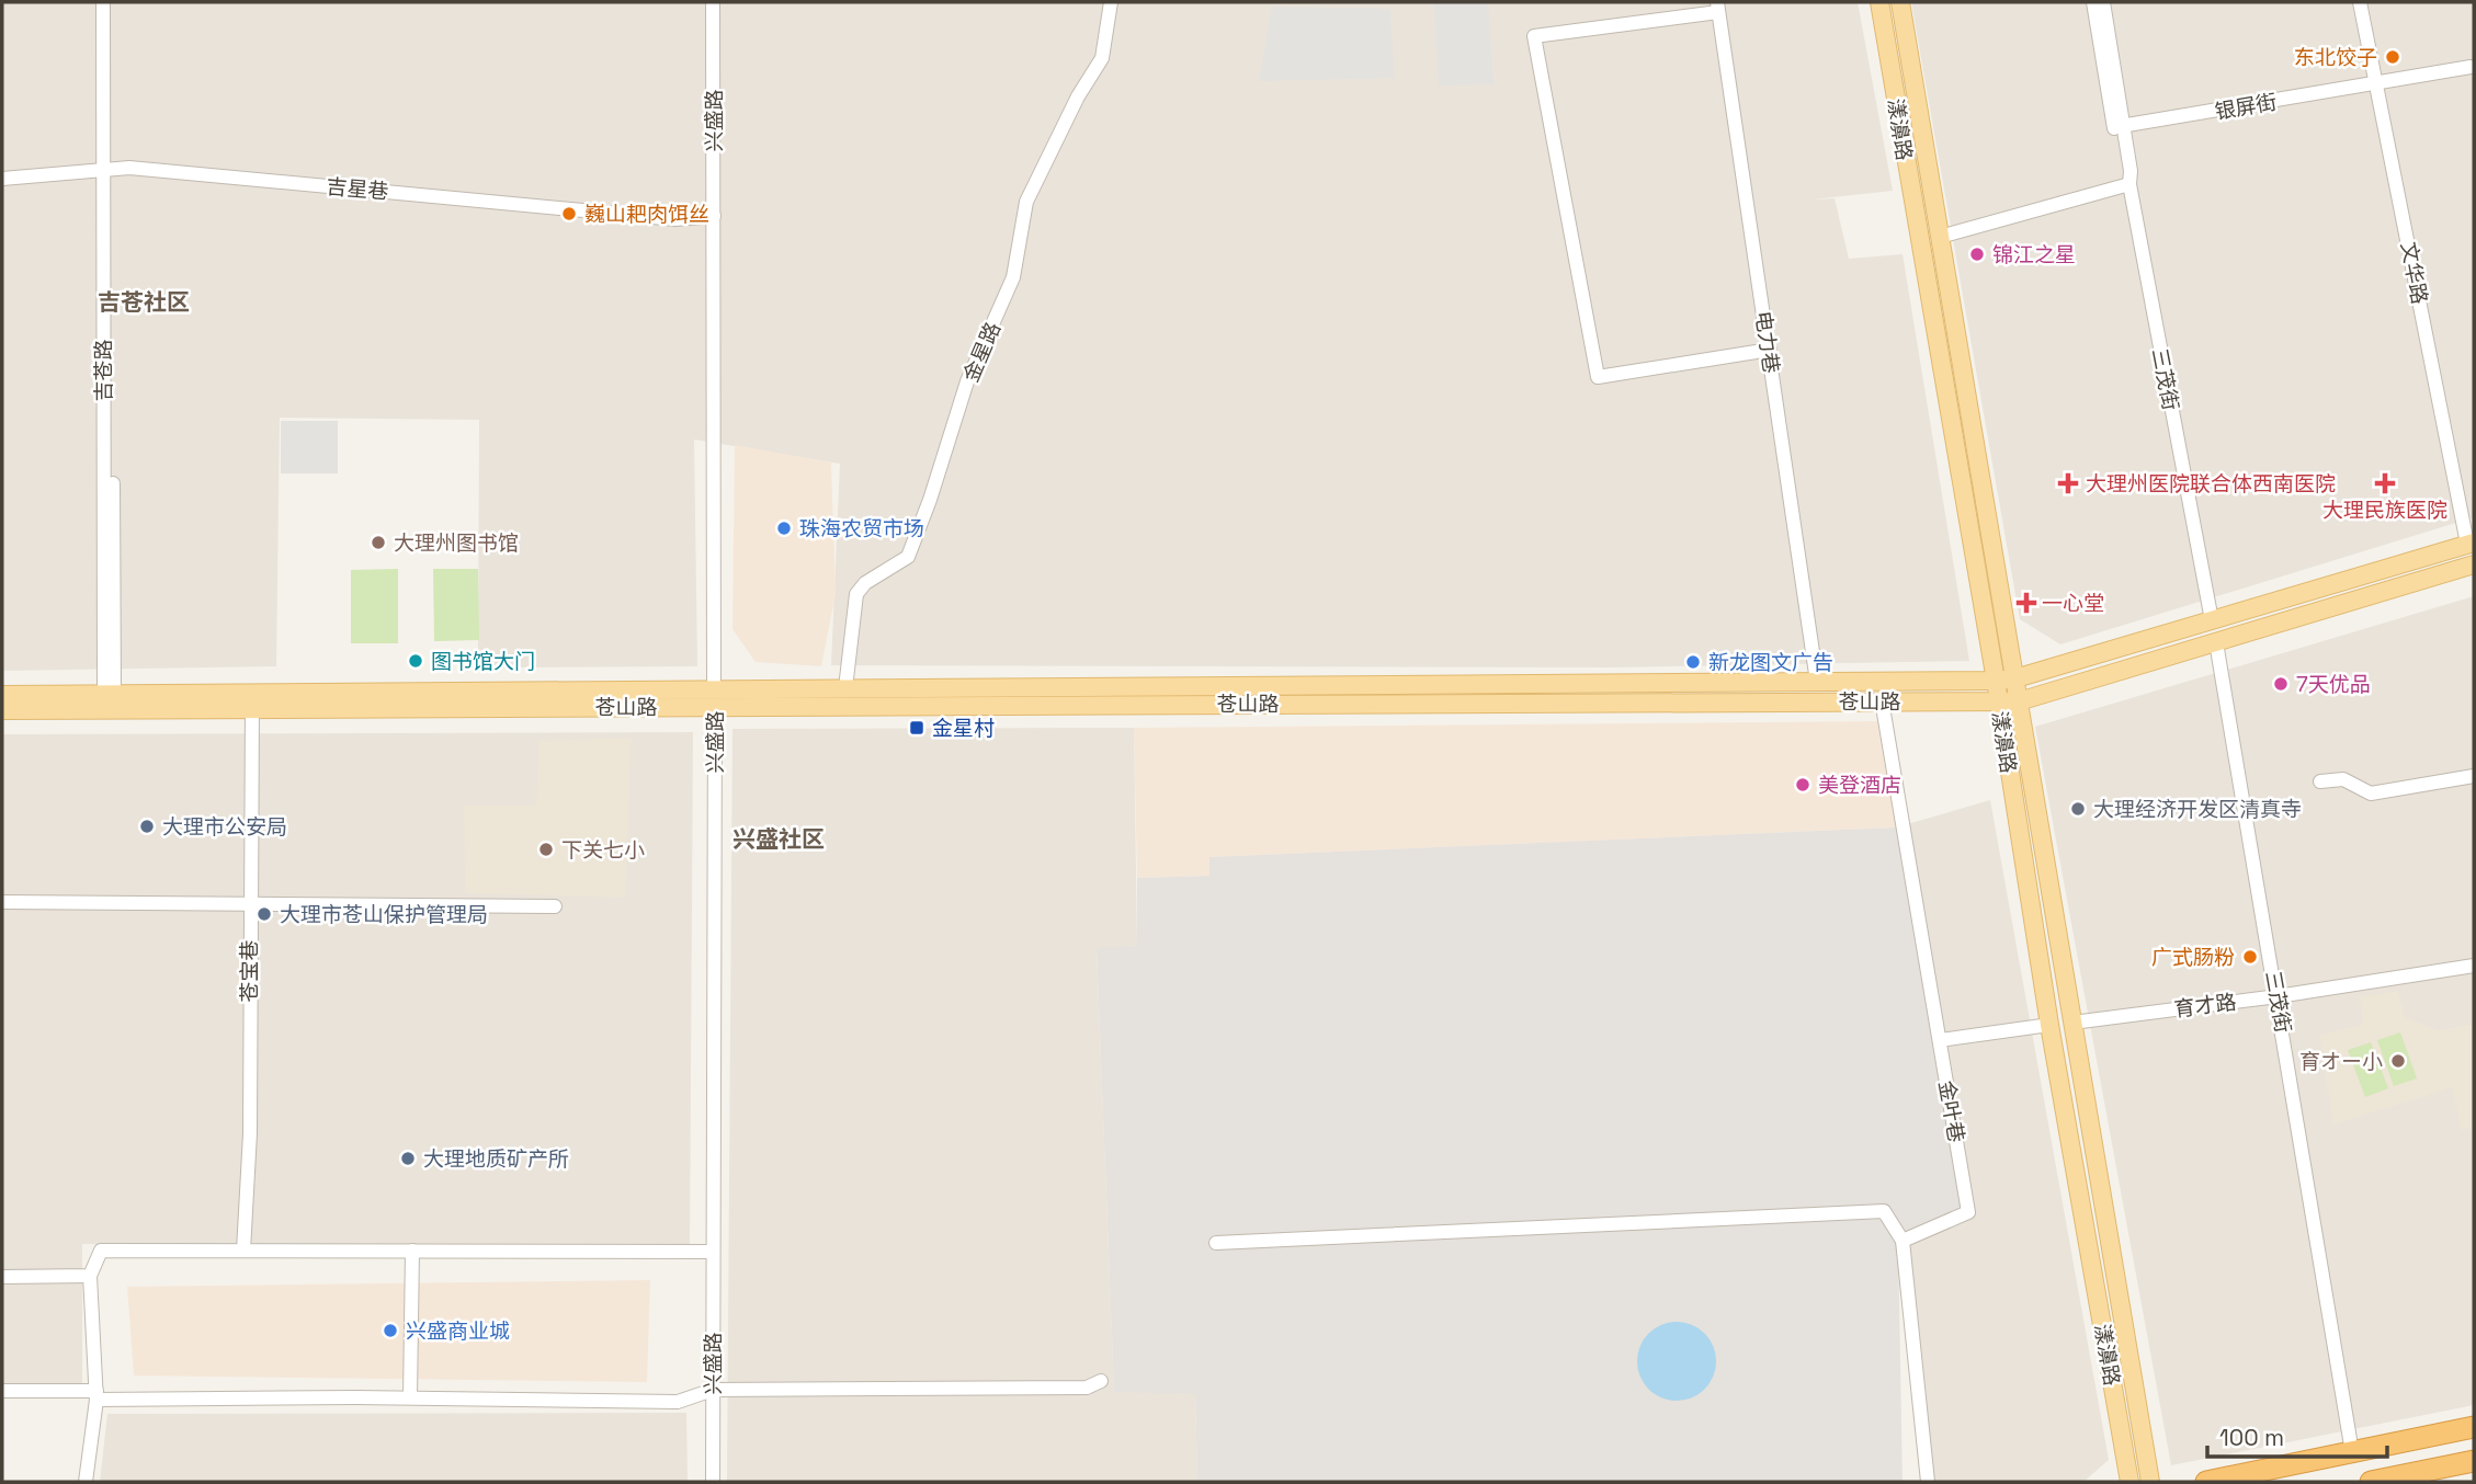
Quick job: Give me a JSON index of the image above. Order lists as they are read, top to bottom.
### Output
{
  "streets": {
    "main road": ["漾濞路", "苍山路"],
    "street": [
      "银屏街",
      "兴盛路",
      "吉星巷",
      "文华路",
      "电力巷",
      "金星路",
      "吉苍路",
      "三茂街",
      "苍宝巷",
      "育才路",
      "金叶巷"
    ]
  },
  "crossings": [
    ["银屏街", "文华路"],
    ["银屏街", "三茂街"],
    ["兴盛路", "吉星巷"],
    ["兴盛路", "苍山路"],
    ["漾濞路", "苍山路"],
    ["漾濞路", "育才路"],
    ["吉星巷", "吉苍路"],
    ["文华路", "苍山路"],
    ["电力巷", "苍山路"],
    ["金星路", "苍山路"],
    ["吉苍路", "苍山路"],
    ["三茂街", "苍山路"],
    ["三茂街", "育才路"],
    ["苍山路", "苍宝巷"],
    ["苍山路", "金叶巷"]
  ],
  "districts": ["吉苍社区", "兴盛社区"],
  "places": {
    "other": [
      "东北饺子",
      "巍山耙肉饵丝",
      "锦江之星",
      "珠海农贸市场",
      "大理州图书馆",
      "图书馆大门",
      "新龙图文广告",
      "7天优品",
      "美登酒店",
      "大理经济开发区清真寺",
      "大理市公安局",
      "下关七小",
      "大理市苍山保护管理局",
      "广式肠粉",
      "育オー小",
      "大理地质矿产所",
      "兴盛商业城"
    ],
    "health": ["大理州医院联合体西南医院", "大理民族医院", "一心堂"],
    "transit": ["金星村"]
  },
  "scale_bar": "100 m"
}
